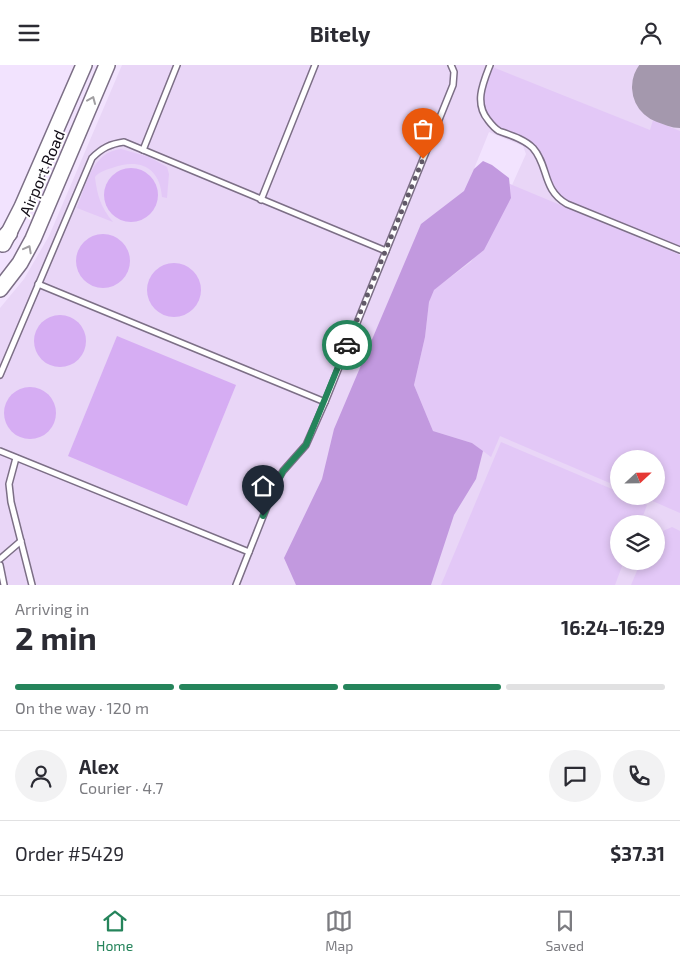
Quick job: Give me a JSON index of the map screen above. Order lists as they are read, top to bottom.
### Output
{
  "streets": {
    "street": ["Airport Road"]
  },
  "north": "right",
  "page": {
    "header": "Bitely",
    "heading": ["2 min", "Arriving in", "16:24–16:29"],
    "panel": [
      "Alex",
      "Courier · 4.7",
      "Order #5429",
      "$37.31"
    ],
    "bar": "On the way · 120 m",
    "tabs": ["Home", "Map", "Saved"]
  }
}
